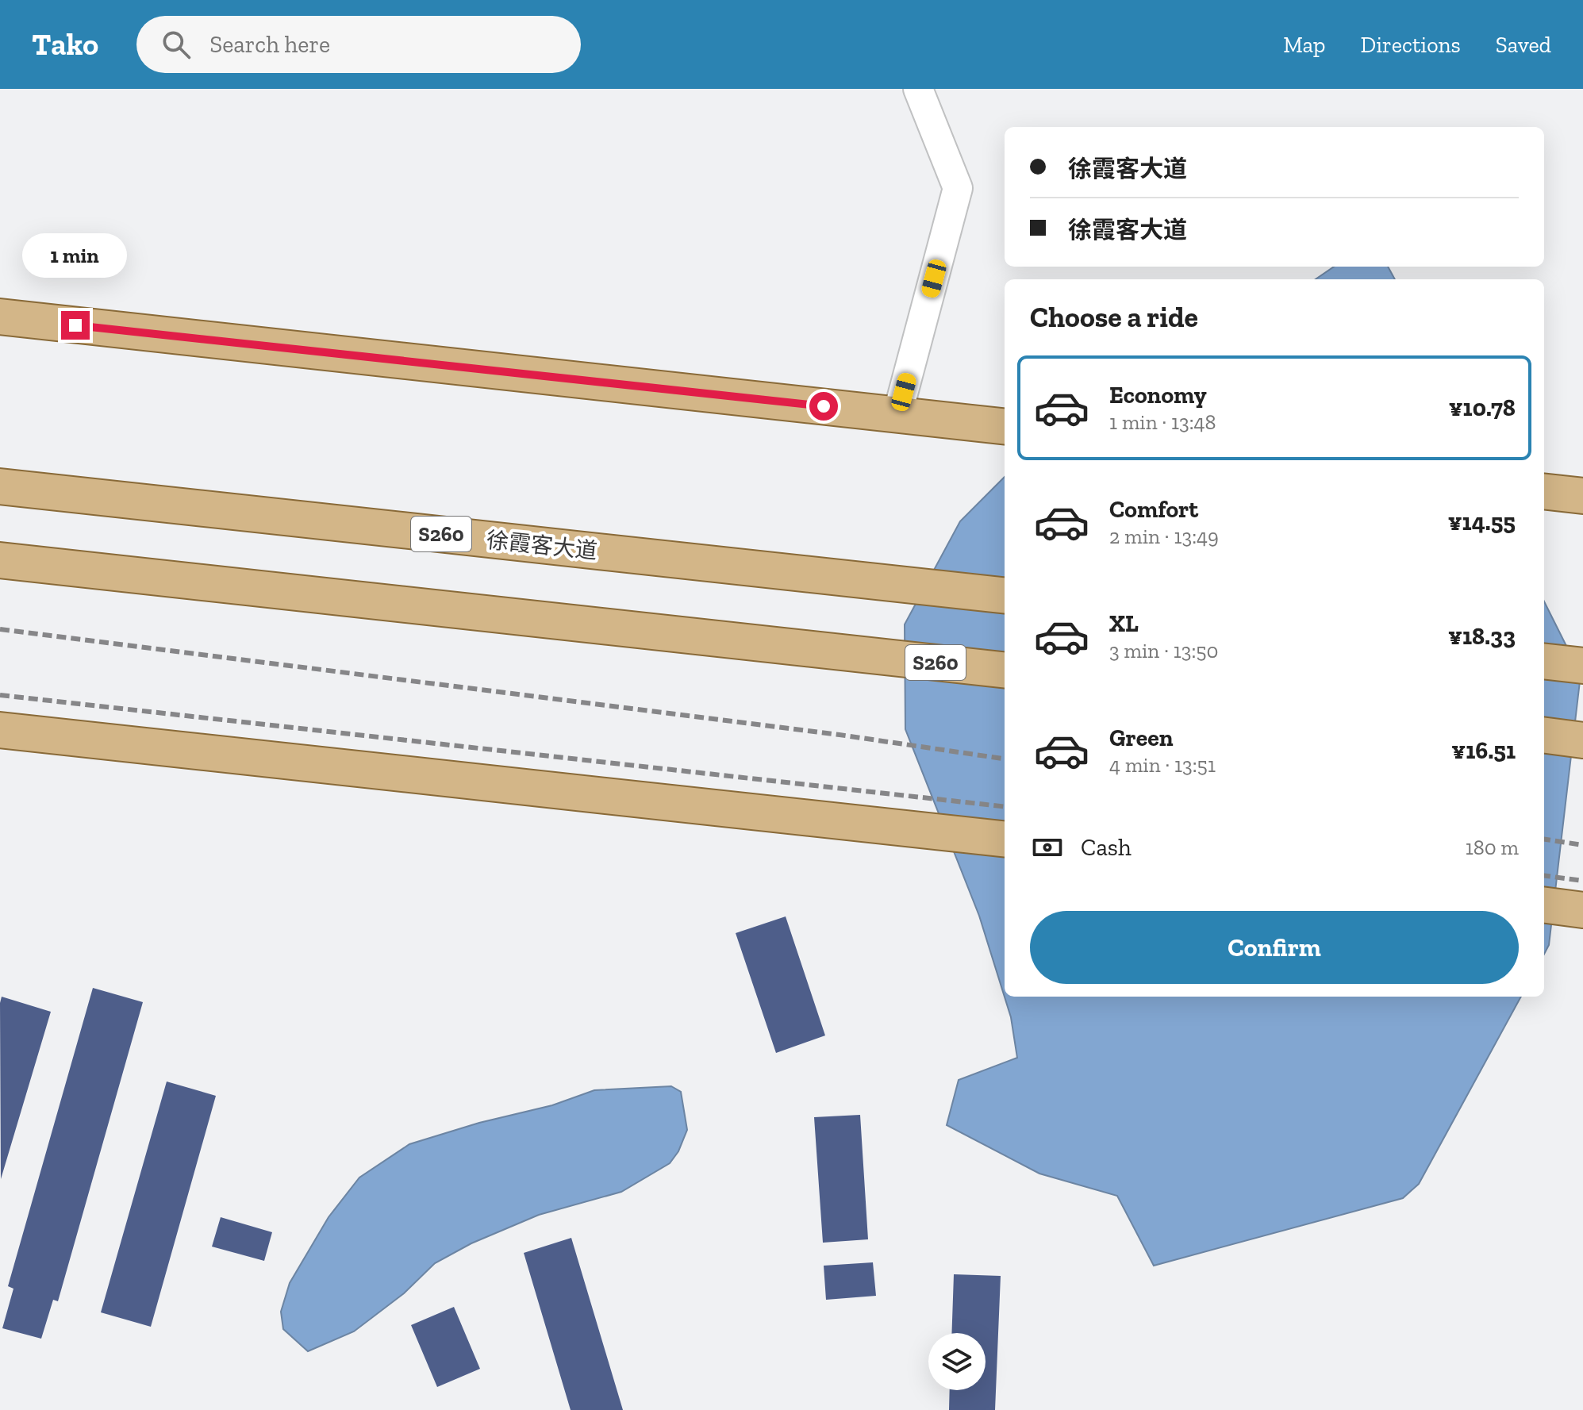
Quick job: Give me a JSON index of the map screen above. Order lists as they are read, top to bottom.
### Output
{
  "streets": {
    "main road": ["S260", "徐霞客大道"]
  },
  "page": {
    "header": "Tako",
    "search": "Search here",
    "nav": ["Map", "Directions", "Saved"],
    "banner": ["徐霞客大道", "徐霞客大道"],
    "bubble": "1 min",
    "heading": "Choose a ride",
    "list": [
      {
        "name": "Economy",
        "note": "1 min · 13:48",
        "value": "¥10.78"
      },
      {
        "name": "Comfort",
        "note": "2 min · 13:49",
        "value": "¥14.55"
      },
      {
        "name": "XL",
        "note": "3 min · 13:50",
        "value": "¥18.33"
      },
      {
        "name": "Green",
        "note": "4 min · 13:51",
        "value": "¥16.51"
      }
    ],
    "pay": ["Cash", "180 m"],
    "buttons": "Confirm"
  }
}
